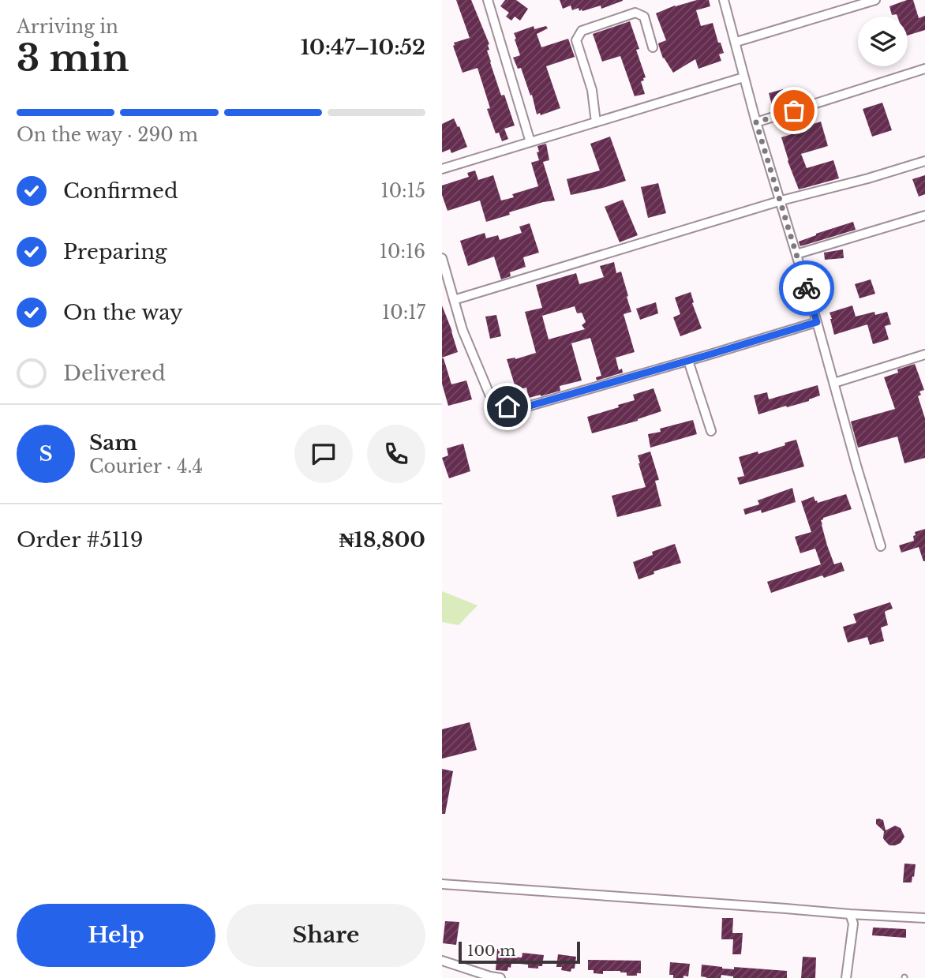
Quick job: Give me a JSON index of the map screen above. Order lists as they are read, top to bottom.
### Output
{
  "scale_bar": "100 m",
  "page": {
    "heading": ["3 min", "Arriving in", "10:47–10:52"],
    "panel": [
      "Sam",
      "Courier · 4.4",
      "Order #5119",
      "₦18,800"
    ],
    "bar": "On the way · 290 m",
    "list": [
      ["Confirmed", "10:15"],
      ["Preparing", "10:16"],
      ["On the way", "10:17"],
      "Delivered"
    ],
    "round": "S",
    "buttons": ["Help", "Share"],
    "scale": "100 m"
  }
}
